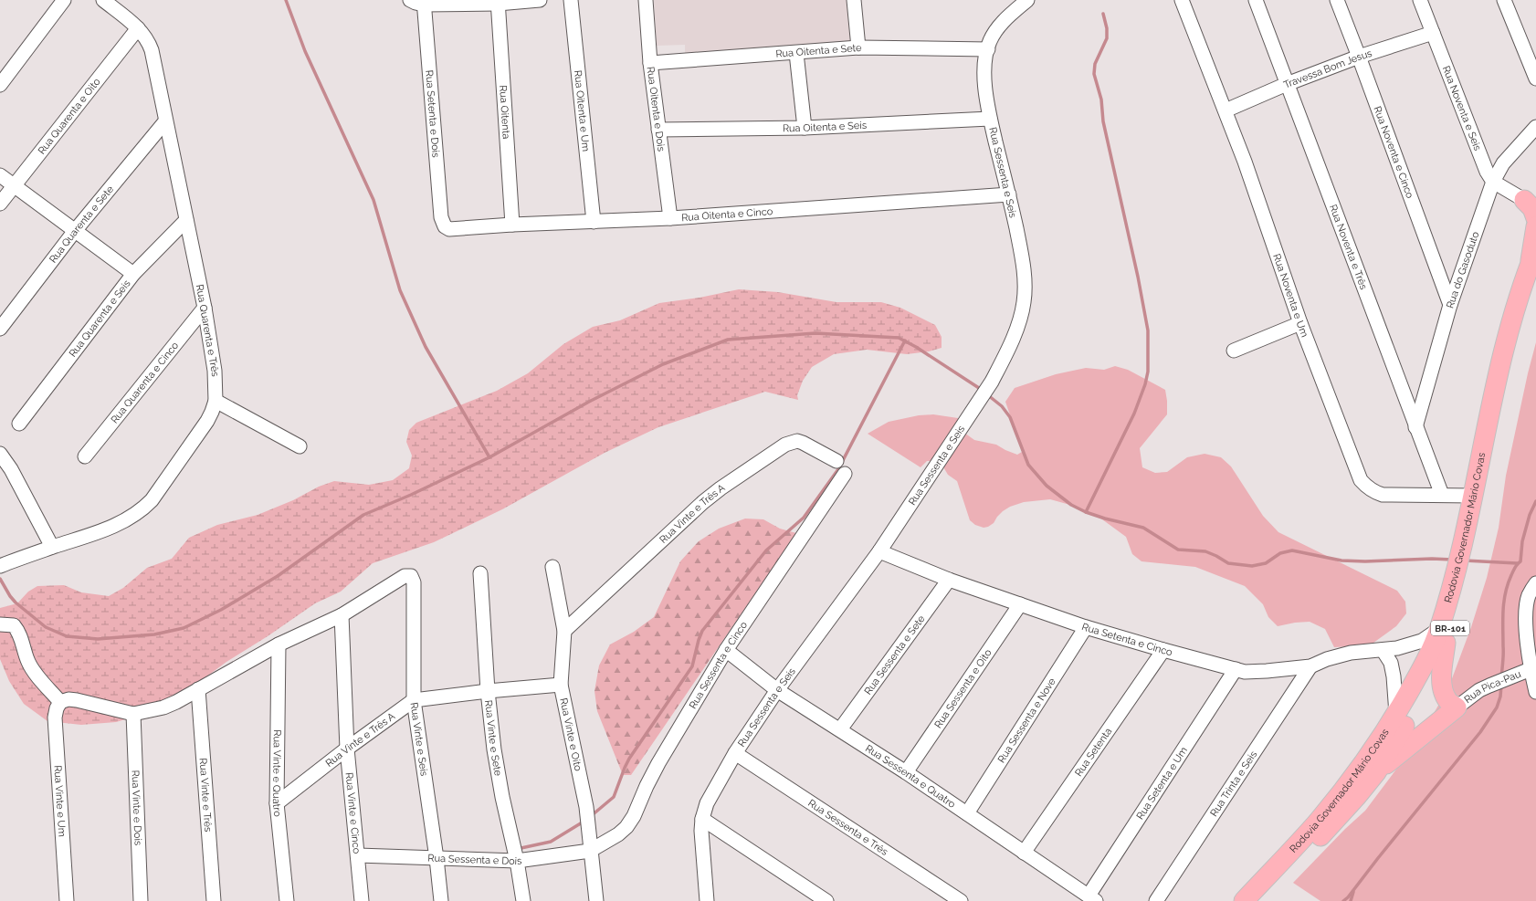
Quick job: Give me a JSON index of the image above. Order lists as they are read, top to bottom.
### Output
{
  "streets": {
    "highway": ["Rodovia Governador Mário Covas", "BR-101"],
    "street": [
      "Rua Oitenta e Sete",
      "Travessa Bom Jesus",
      "Rua Noventa e Seis",
      "Rua Oitenta e Dois",
      "Rua Oitenta e Um",
      "Rua Oitenta",
      "Rua Setenta e Dois",
      "Rua Quarenta e Oito",
      "Rua Oitenta e Seis",
      "Rua Noventa e Cinco",
      "Rua Sessenta e Seis",
      "Rua Oitenta e Cinco",
      "Rua Quarenta e Sete",
      "Rua Noventa e Três",
      "Rua do Gasoduto",
      "Rua Noventa e Um",
      "Rua Quarenta e Seis",
      "Rua Quarenta e Três",
      "Rua Quarenta e Cinco",
      "Rua Vinte e Três A",
      "Rua Setenta e Cinco",
      "Rua Sessenta e Sete",
      "Rua Sessenta e Cinco",
      "Rua Pica-Pau",
      "Rua Sessenta e Oito",
      "Rua Sessenta e Nove",
      "Rua Vinte e Oito",
      "Rua Vinte e Seis",
      "Rua Vinte e Sete",
      "Rua Setenta",
      "Rua Vinte e Quatro",
      "Rua Sessenta e Quatro",
      "Rua Setenta e Um",
      "Rua Trinta e Seis",
      "Rua Vinte e Três",
      "Rua Vinte e Um",
      "Rua Vinte e Dois",
      "Rua Vinte e Cinco",
      "Rua Sessenta e Três",
      "Rua Sessenta e Dois"
    ]
  },
  "crossings": [
    ["Rua Oitenta e Sete", "Rua Oitenta e Dois"],
    ["Rua Oitenta e Sete", "Rua Sessenta e Seis"],
    ["Travessa Bom Jesus", "Rua Noventa e Seis"],
    ["Travessa Bom Jesus", "Rua Noventa e Cinco"],
    ["Travessa Bom Jesus", "Rua Noventa e Três"],
    ["Travessa Bom Jesus", "Rua Noventa e Um"],
    ["Rua Noventa e Seis", "Rua do Gasoduto"],
    ["Rua Oitenta e Dois", "Rua Oitenta e Seis"],
    ["Rua Oitenta e Dois", "Rua Oitenta e Cinco"],
    ["Rua Oitenta e Um", "Rua Oitenta e Cinco"],
    ["Rua Oitenta", "Rua Oitenta e Cinco"],
    ["Rua Setenta e Dois", "Rua Oitenta e Cinco"],
    ["Rua Quarenta e Oito", "Rua Quarenta e Três"],
    ["Rua Oitenta e Seis", "Rua Sessenta e Seis"],
    ["Rua Noventa e Cinco", "Rua do Gasoduto"],
    ["Rua Sessenta e Seis", "Rua Oitenta e Cinco"],
    ["Rua Sessenta e Seis", "Rua Setenta e Cinco"],
    ["Rua Sessenta e Seis", "Rua Sessenta e Quatro"],
    ["Rua Sessenta e Seis", "Rua Sessenta e Três"],
    ["Rua Quarenta e Sete", "Rua Quarenta e Três"],
    ["Rua Noventa e Três", "Rua do Gasoduto"],
    ["Rua Noventa e Três", "Rua Noventa e Um"],
    ["Rua Noventa e Um", "Rodovia Governador Mário Covas"],
    ["Rua Quarenta e Seis", "Rua Quarenta e Três"],
    ["Rua Quarenta e Três", "Rua Quarenta e Cinco"],
    ["Rua Vinte e Três A", "Rua Vinte e Oito"],
    ["Rua Vinte e Três A", "Rua Vinte e Seis"],
    ["Rua Vinte e Três A", "Rua Vinte e Sete"],
    ["Rua Vinte e Três A", "Rua Vinte e Quatro"],
    ["Rua Vinte e Três A", "Rua Vinte e Cinco"],
    ["Rodovia Governador Mário Covas", "Rua Setenta e Cinco"],
    ["Rua Setenta e Cinco", "Rua Sessenta e Sete"],
    ["Rua Setenta e Cinco", "Rua Sessenta e Oito"],
    ["Rua Setenta e Cinco", "Rua Sessenta e Nove"],
    ["Rua Setenta e Cinco", "Rua Setenta"],
    ["Rua Setenta e Cinco", "Rua Setenta e Um"],
    ["Rua Setenta e Cinco", "Rua Trinta e Seis"],
    ["Rua Sessenta e Sete", "Rua Sessenta e Quatro"],
    ["Rua Sessenta e Cinco", "Rua Vinte e Oito"],
    ["Rua Sessenta e Cinco", "Rua Sessenta e Quatro"],
    ["Rua Sessenta e Cinco", "Rua Sessenta e Dois"],
    ["Rua Sessenta e Oito", "Rua Sessenta e Quatro"],
    ["Rua Sessenta e Nove", "Rua Sessenta e Quatro"],
    ["Rua Vinte e Oito", "Rua Sessenta e Dois"],
    ["Rua Vinte e Seis", "Rua Vinte e Cinco"],
    ["Rua Vinte e Seis", "Rua Sessenta e Dois"],
    ["Rua Vinte e Sete", "Rua Sessenta e Dois"],
    ["Rua Setenta", "Rua Sessenta e Quatro"],
    ["Rua Sessenta e Quatro", "Rua Setenta e Um"],
    ["Rua Vinte e Cinco", "Rua Sessenta e Dois"]
  ]
}
